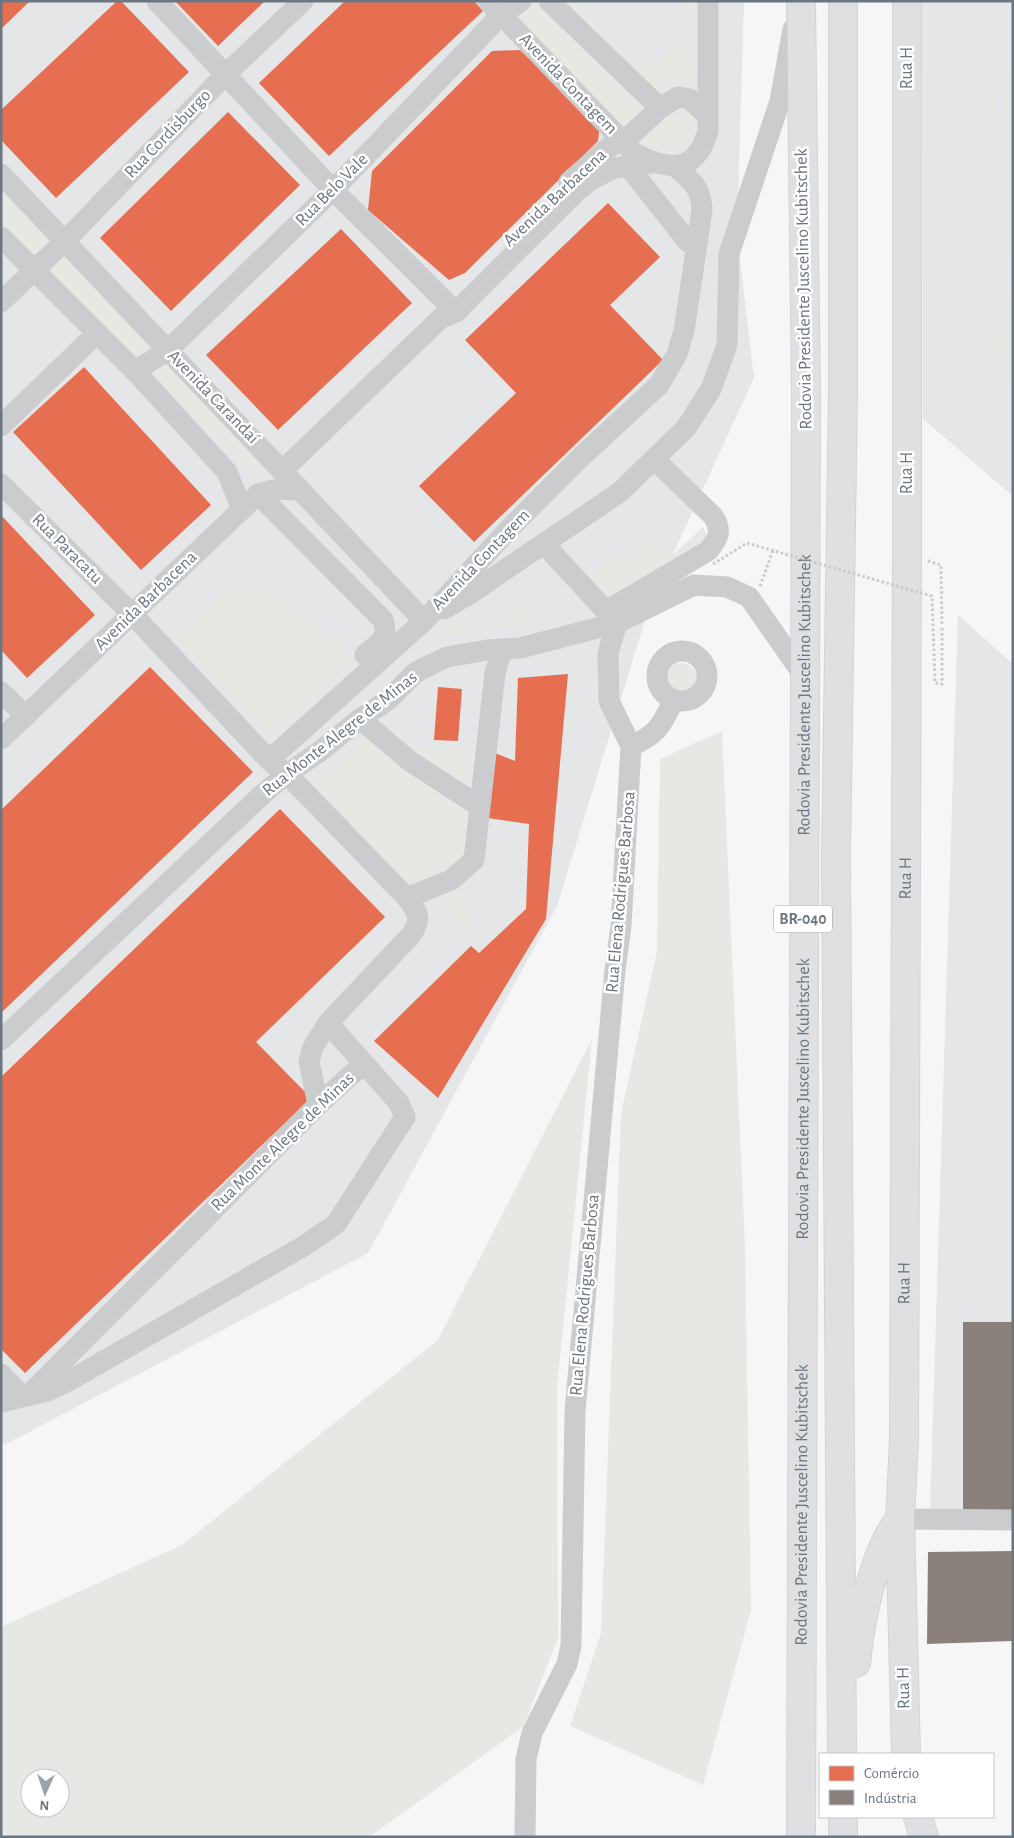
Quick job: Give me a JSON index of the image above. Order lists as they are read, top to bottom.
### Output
{
  "streets": {
    "main road": ["Rua H", "Rodovia Presidente Juscelino Kubitschek", "BR-040"],
    "street": [
      "Avenida Contagem",
      "Rua Cordisburgo",
      "Rua Belo Vale",
      "Avenida Barbacena",
      "Avenida Carandaí",
      "Rua Paracatu",
      "Rua Monte Alegre de Minas",
      "Rua Elena Rodrigues Barbosa"
    ]
  },
  "crossings": [
    ["Avenida Contagem", "Rua Belo Vale"],
    ["Avenida Contagem", "Avenida Barbacena"],
    ["Avenida Contagem", "Avenida Carandaí"],
    ["Avenida Contagem", "Rua Paracatu"],
    ["Rua Cordisburgo", "Avenida Carandaí"],
    ["Rua Belo Vale", "Avenida Carandaí"],
    ["Avenida Barbacena", "Avenida Carandaí"],
    ["Avenida Barbacena", "Rua Paracatu"],
    ["Rua Monte Alegre de Minas", "Rua Elena Rodrigues Barbosa"]
  ],
  "legend": ["Comércio", "Indústria"],
  "north": "bottom"
}
